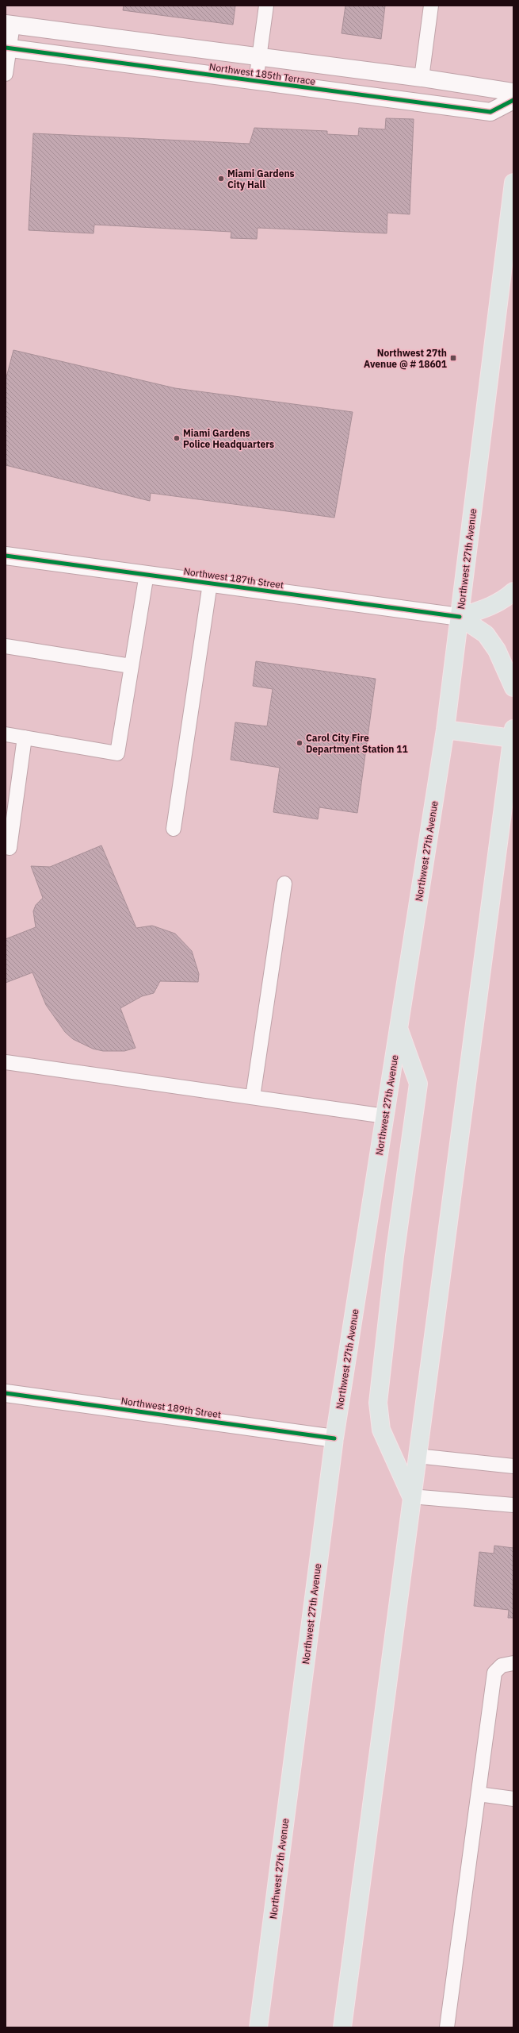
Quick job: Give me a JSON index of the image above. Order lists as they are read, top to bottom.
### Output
{
  "streets": {
    "main road": ["Northwest 27th Avenue"],
    "street": ["Northwest 185th Terrace", "Northwest 187th Street", "Northwest 189th Street"]
  },
  "crossings": [
    ["Northwest 27th Avenue", "Northwest 187th Street"],
    ["Northwest 27th Avenue", "Northwest 189th Street"]
  ],
  "places": {
    "other": ["Miami Gardens City Hall", "Miami Gardens Police Headquarters", "Carol City Fire Department Station 11"],
    "transit": ["Northwest 27th Avenue @ # 18601"]
  }
}
